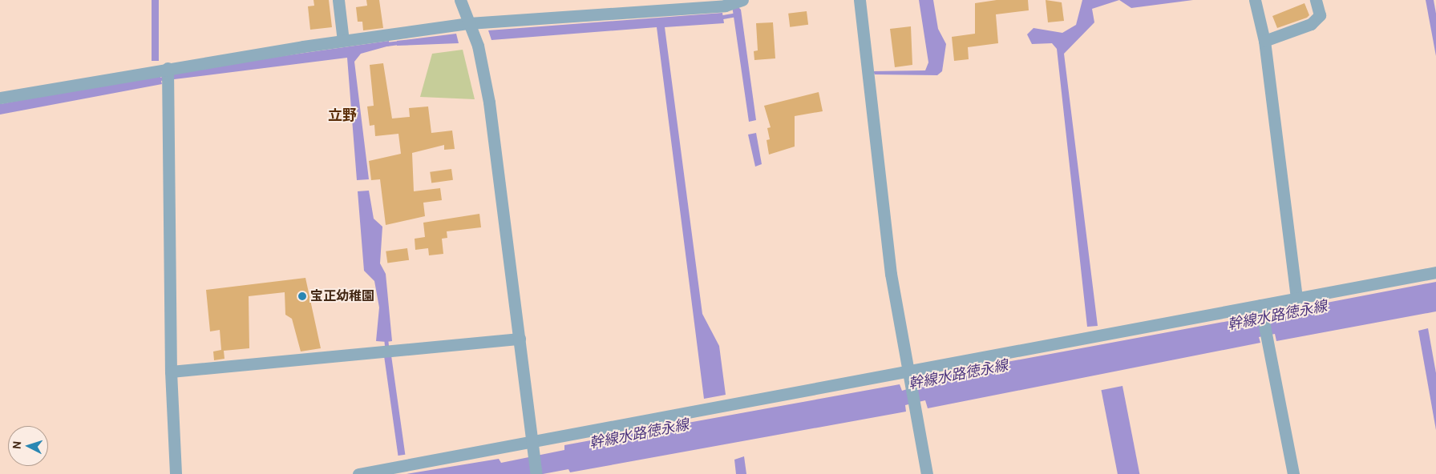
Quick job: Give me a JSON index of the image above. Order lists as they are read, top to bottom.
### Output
{
  "districts": ["立野"],
  "water": ["幹線水路徳永線"],
  "places": ["宝正幼稚園"],
  "north": "left"
}
